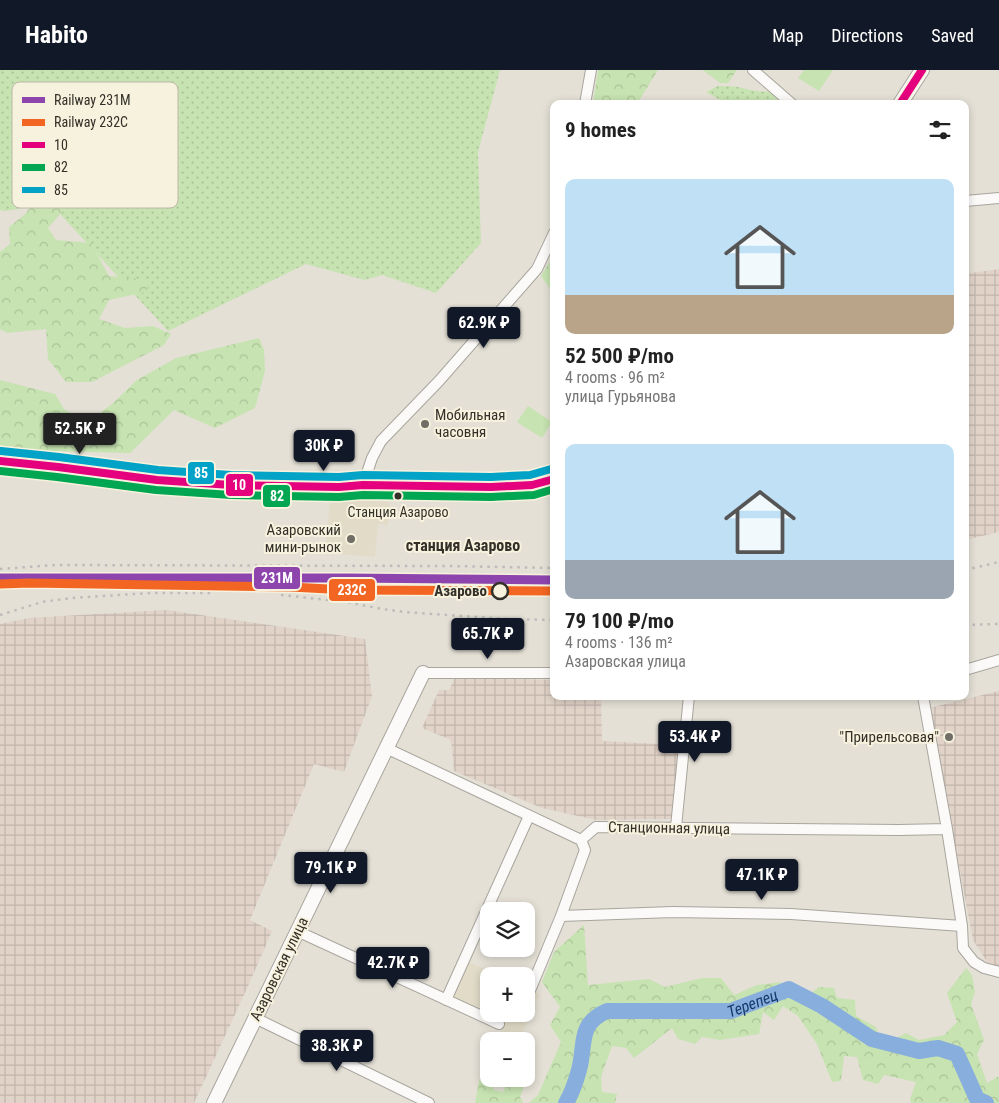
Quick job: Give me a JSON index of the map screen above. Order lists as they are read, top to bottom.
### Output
{
  "streets": {
    "street": ["Станционная улица", "Азаровская улица"]
  },
  "districts": ["станция Азарово"],
  "water": ["Терепец"],
  "places": [
    "Мобильная часовня",
    "Станция Азарово",
    "Азаровский мини-рынок",
    "Азарово",
    "\"Прирельсовая\""
  ],
  "lines": [
    "transit line 10",
    "transit line 85",
    "transit line 82",
    "rail line 231М",
    "rail line 232C"
  ],
  "legend": [
    "Railway 231М",
    "Railway 232C",
    "10",
    "82",
    "85"
  ],
  "page": {
    "header": "Habito",
    "nav": ["Map", "Directions", "Saved"],
    "heading": "9 homes",
    "list": [
      {
        "name": "52 500 ₽/mo",
        "note": "4 rooms · 96 m² · улица Гурьянова"
      },
      {
        "name": "79 100 ₽/mo",
        "note": "4 rooms · 136 m² · Азаровская улица"
      }
    ],
    "price": [
      "62.9K ₽",
      "52.5K ₽",
      "30K ₽",
      "65.7K ₽",
      "53.4K ₽",
      "79.1K ₽",
      "47.1K ₽",
      "42.7K ₽",
      "38.3K ₽"
    ],
    "map_buttons": ["+", "−"]
  }
}
